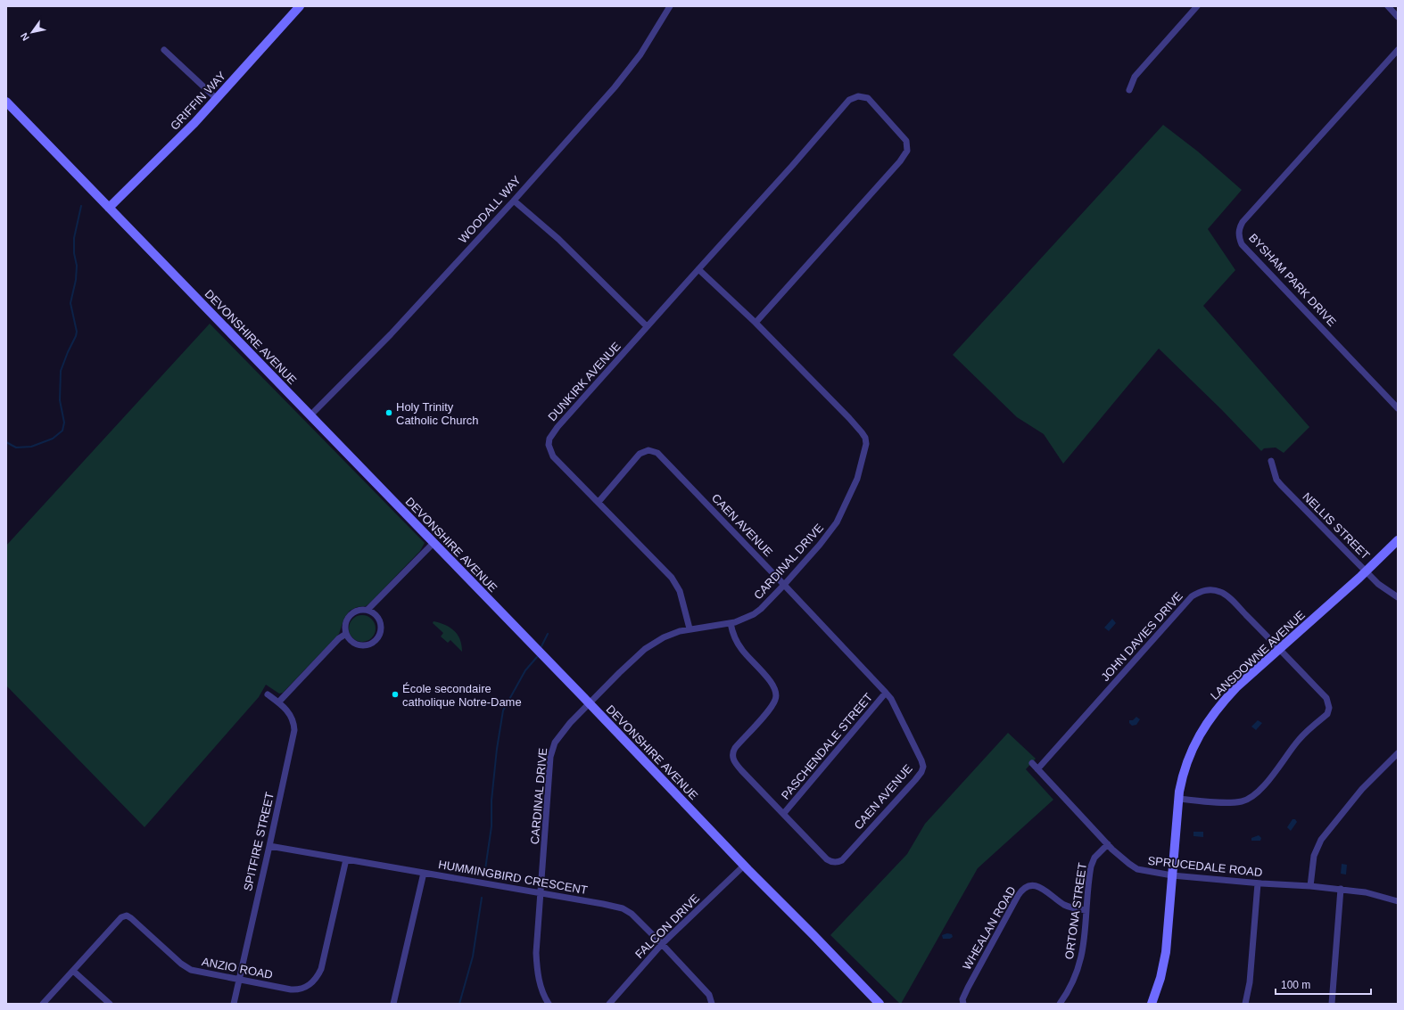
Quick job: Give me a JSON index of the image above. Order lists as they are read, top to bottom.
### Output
{
  "streets": {
    "main road": ["GRIFFIN WAY", "DEVONSHIRE AVENUE", "LANSDOWNE AVENUE"],
    "street": [
      "WOODALL WAY",
      "BYSHAM PARK DRIVE",
      "DUNKIRK AVENUE",
      "CAEN AVENUE",
      "NELLIS STREET",
      "CARDINAL DRIVE",
      "JOHN DAVIES DRIVE",
      "PASCHENDALE STREET",
      "SPITFIRE STREET",
      "SPRUCEDALE ROAD",
      "HUMMINGBIRD CRESCENT",
      "ORTONA STREET",
      "FALCON DRIVE",
      "WHEALAN ROAD",
      "ANZIO ROAD"
    ]
  },
  "crossings": [
    ["GRIFFIN WAY", "DEVONSHIRE AVENUE"],
    ["WOODALL WAY", "DEVONSHIRE AVENUE"],
    ["DEVONSHIRE AVENUE", "CARDINAL DRIVE"],
    ["DEVONSHIRE AVENUE", "FALCON DRIVE"],
    ["DUNKIRK AVENUE", "CAEN AVENUE"],
    ["DUNKIRK AVENUE", "CARDINAL DRIVE"],
    ["CAEN AVENUE", "CARDINAL DRIVE"],
    ["CAEN AVENUE", "PASCHENDALE STREET"],
    ["NELLIS STREET", "LANSDOWNE AVENUE"],
    ["CARDINAL DRIVE", "HUMMINGBIRD CRESCENT"],
    ["JOHN DAVIES DRIVE", "LANSDOWNE AVENUE"],
    ["JOHN DAVIES DRIVE", "SPRUCEDALE ROAD"],
    ["LANSDOWNE AVENUE", "SPRUCEDALE ROAD"],
    ["SPITFIRE STREET", "HUMMINGBIRD CRESCENT"],
    ["SPITFIRE STREET", "ANZIO ROAD"],
    ["SPRUCEDALE ROAD", "ORTONA STREET"],
    ["HUMMINGBIRD CRESCENT", "FALCON DRIVE"],
    ["HUMMINGBIRD CRESCENT", "ANZIO ROAD"],
    ["ORTONA STREET", "WHEALAN ROAD"]
  ],
  "places": ["Holy Trinity Catholic Church", "École secondaire catholique Notre-Dame"],
  "scale_bar": "100 m",
  "north": "bottom left"
}
